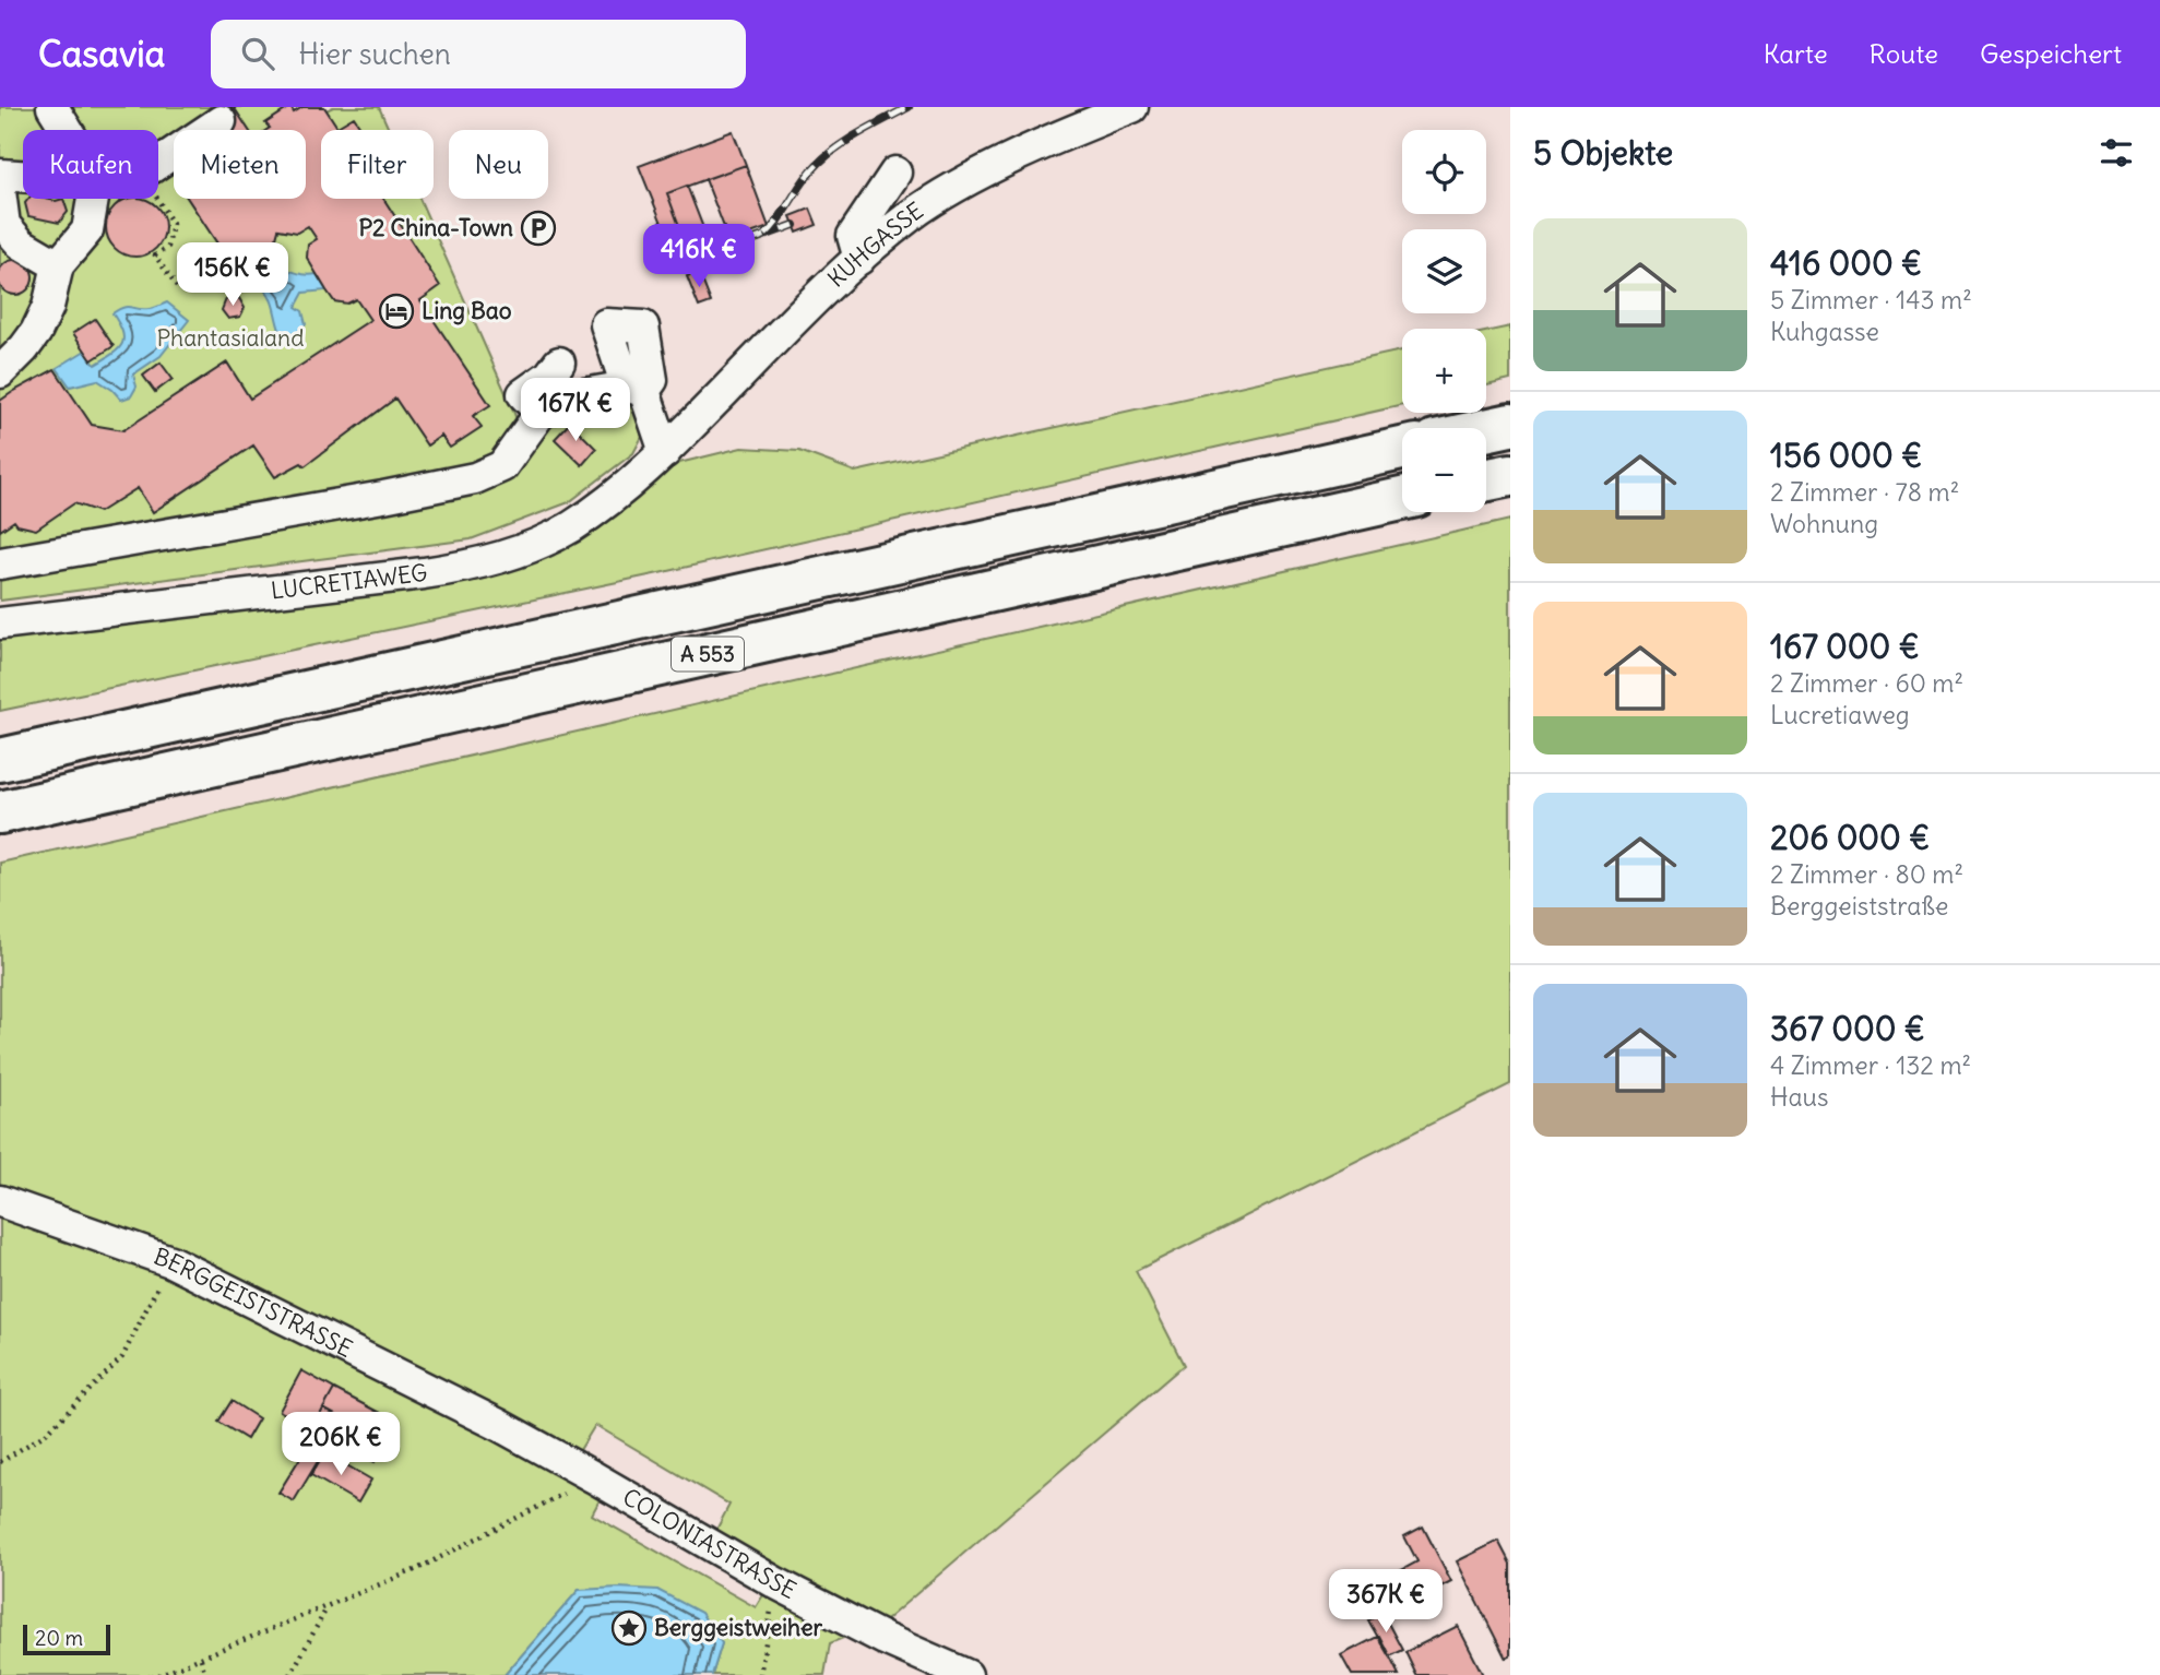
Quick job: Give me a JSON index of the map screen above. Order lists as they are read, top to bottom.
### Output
{
  "streets": {
    "highway": ["A 553"],
    "street": [
      "KUHGASSE",
      "LUCRETIAWEG",
      "BERGGEISTSTRASSE",
      "COLONIASTRASSE"
    ]
  },
  "crossings": [
    ["KUHGASSE", "LUCRETIAWEG"],
    ["BERGGEISTSTRASSE", "COLONIASTRASSE"]
  ],
  "parks": ["Phantasialand"],
  "places": {
    "parking": ["P2 China-Town"],
    "hotel": ["Ling Bao"],
    "place": ["Berggeistweiher"]
  },
  "scale_bar": "20 m",
  "page": {
    "header": "Casavia",
    "search": "Hier suchen",
    "nav": ["Karte", "Route", "Gespeichert"],
    "heading": "5 Objekte",
    "map_buttons": ["+", "−"],
    "chip": [
      "Kaufen",
      "Mieten",
      "Filter",
      "Neu"
    ],
    "list": [
      {
        "name": "416 000 €",
        "note": "5 Zimmer · 143 m² · Kuhgasse"
      },
      {
        "name": "156 000 €",
        "note": "2 Zimmer · 78 m² · Wohnung"
      },
      {
        "name": "167 000 €",
        "note": "2 Zimmer · 60 m² · Lucretiaweg"
      },
      {
        "name": "206 000 €",
        "note": "2 Zimmer · 80 m² · Berggeiststraße"
      },
      {
        "name": "367 000 €",
        "note": "4 Zimmer · 132 m² · Haus"
      }
    ],
    "price": [
      "416K €",
      "156K €",
      "167K €",
      "206K €",
      "367K €"
    ],
    "scale": "20 m"
  }
}
